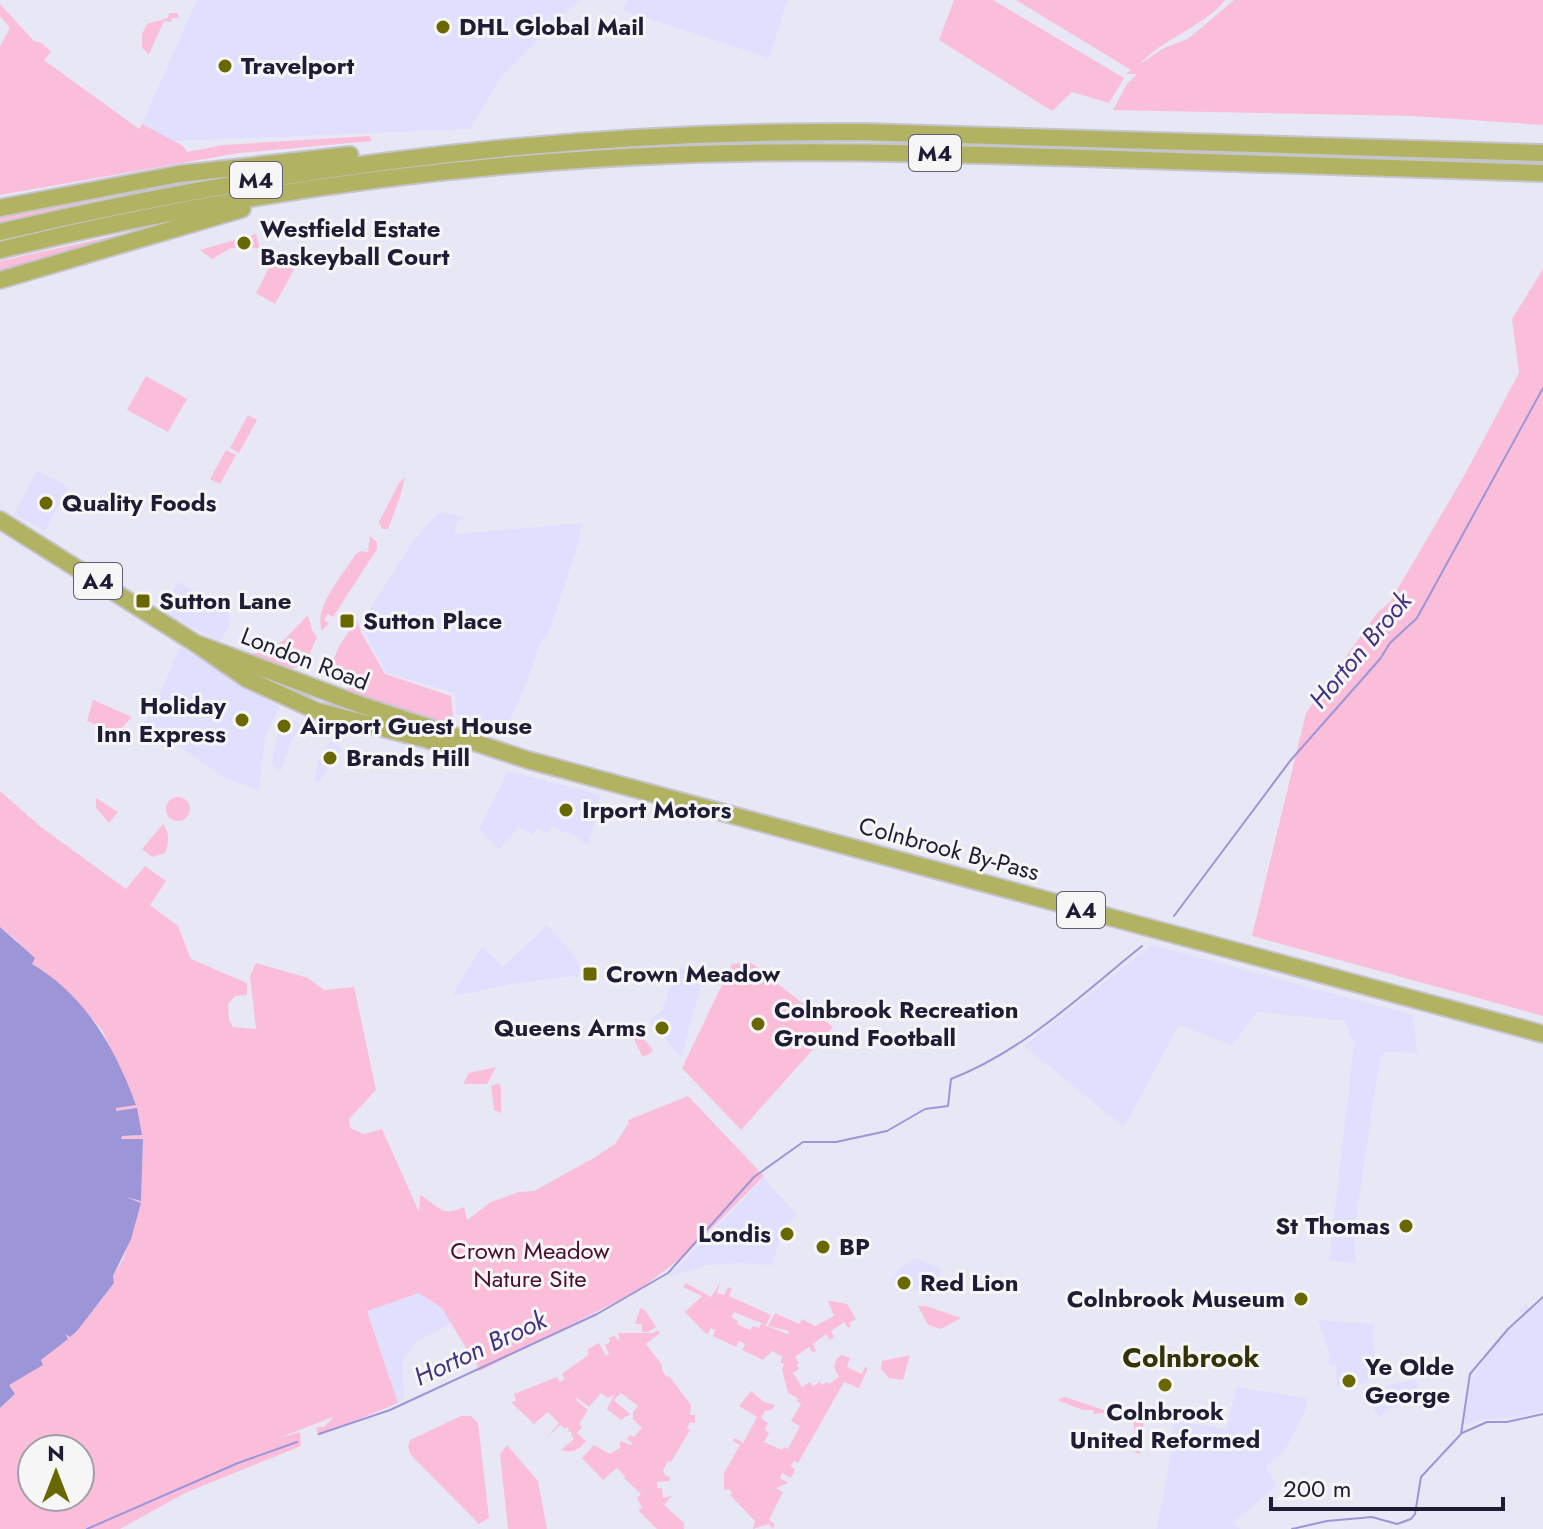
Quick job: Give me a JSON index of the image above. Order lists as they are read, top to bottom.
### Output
{
  "streets": {
    "highway": [
      "M4",
      "A4",
      "London Road",
      "Colnbrook By-Pass"
    ]
  },
  "crossings": [
    ["London Road", "Colnbrook By-Pass"]
  ],
  "districts": ["Colnbrook"],
  "water": ["Horton Brook"],
  "parks": ["Crown Meadow Nature Site"],
  "places": {
    "other": [
      "DHL Global Mail",
      "Travelport",
      "Westfield Estate Baskeyball Court",
      "Quality Foods",
      "Holiday Inn Express",
      "Airport Guest House",
      "Brands Hill",
      "Irport Motors",
      "Colnbrook Recreation Ground Football",
      "Queens Arms",
      "St Thomas",
      "Londis",
      "BP",
      "Red Lion",
      "Colnbrook Museum",
      "Ye Olde George",
      "Colnbrook United Reformed"
    ],
    "transit": ["Sutton Lane", "Sutton Place", "Crown Meadow"]
  },
  "scale_bar": "200 m",
  "north": "top"
}
